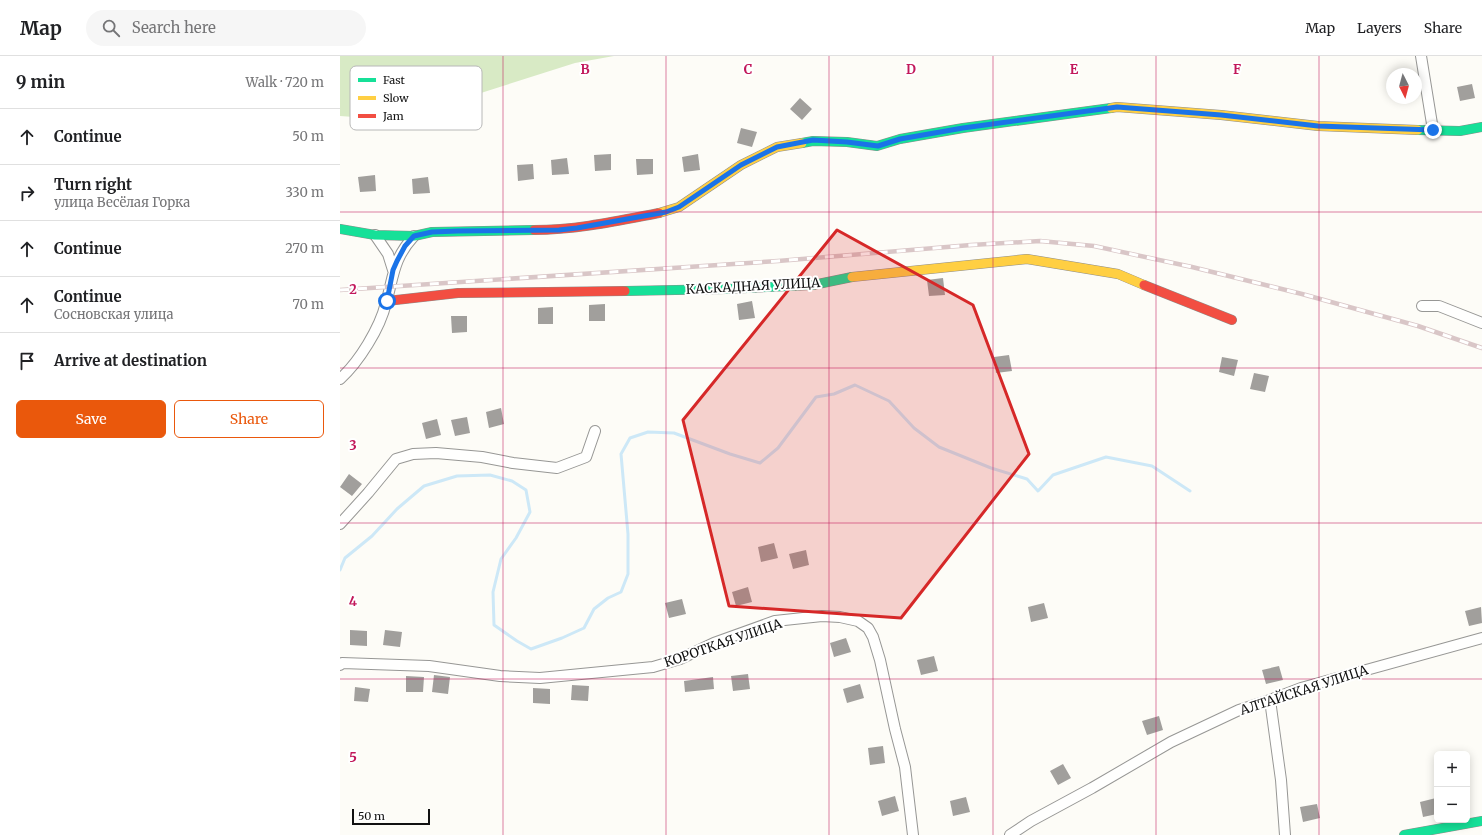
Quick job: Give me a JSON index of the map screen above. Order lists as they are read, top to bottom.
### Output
{
  "streets": {
    "street": ["КАСКАДНАЯ УЛИЦА", "КОРОТКАЯ УЛИЦА", "АЛТАЙСКАЯ УЛИЦА"]
  },
  "legend": ["Fast", "Slow", "Jam"],
  "scale_bar": "50 m",
  "north": "bottom",
  "page": {
    "header": "Map",
    "search": "Search here",
    "nav": ["Map", "Layers", "Share"],
    "heading": ["9 min", "Walk · 720 m"],
    "list": [
      ["Continue", "50 m"],
      ["Turn right", "улица Весёлая Горка", "330 m"],
      ["Continue", "270 m"],
      ["Continue", "Сосновская улица", "70 m"],
      "Arrive at destination"
    ],
    "buttons": ["Save", "Share"],
    "map_buttons": ["+", "−"],
    "scale": "50 m"
  },
  "grid": {
    "columns": [
      "B",
      "C",
      "D",
      "E",
      "F"
    ],
    "rows": [
      "2",
      "3",
      "4",
      "5"
    ]
  }
}
